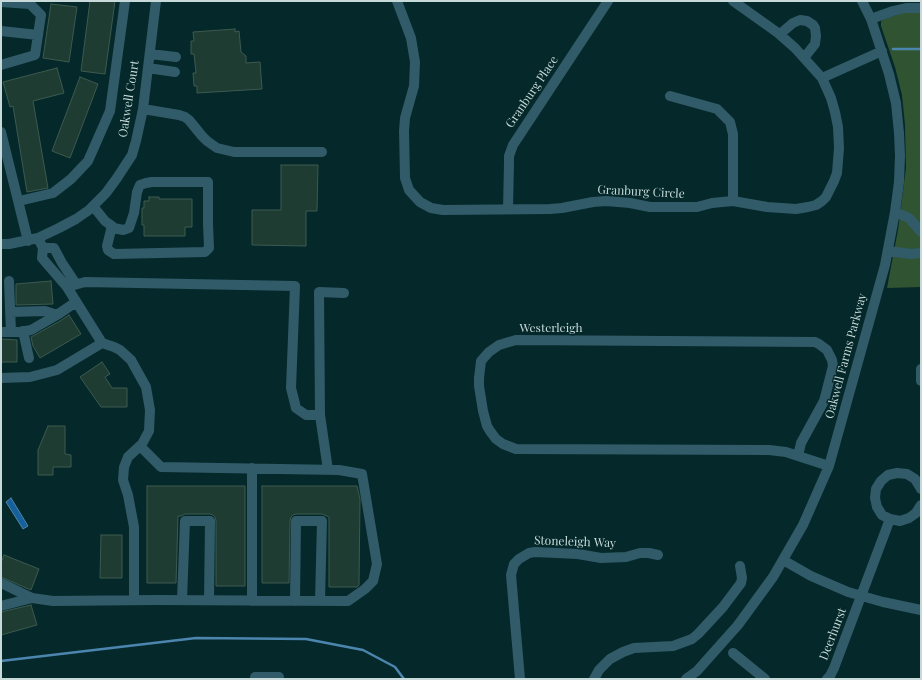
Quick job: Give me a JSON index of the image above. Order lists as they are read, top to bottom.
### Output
{
  "streets": {
    "street": [
      "Granburg Place",
      "Oakwell Court",
      "Granburg Circle",
      "Westerleigh",
      "Oakwell Farms Parkway",
      "Stoneleigh Way",
      "Deerhurst"
    ]
  },
  "crossings": [
    ["Granburg Place", "Granburg Circle"],
    ["Westerleigh", "Oakwell Farms Parkway"]
  ]
}
